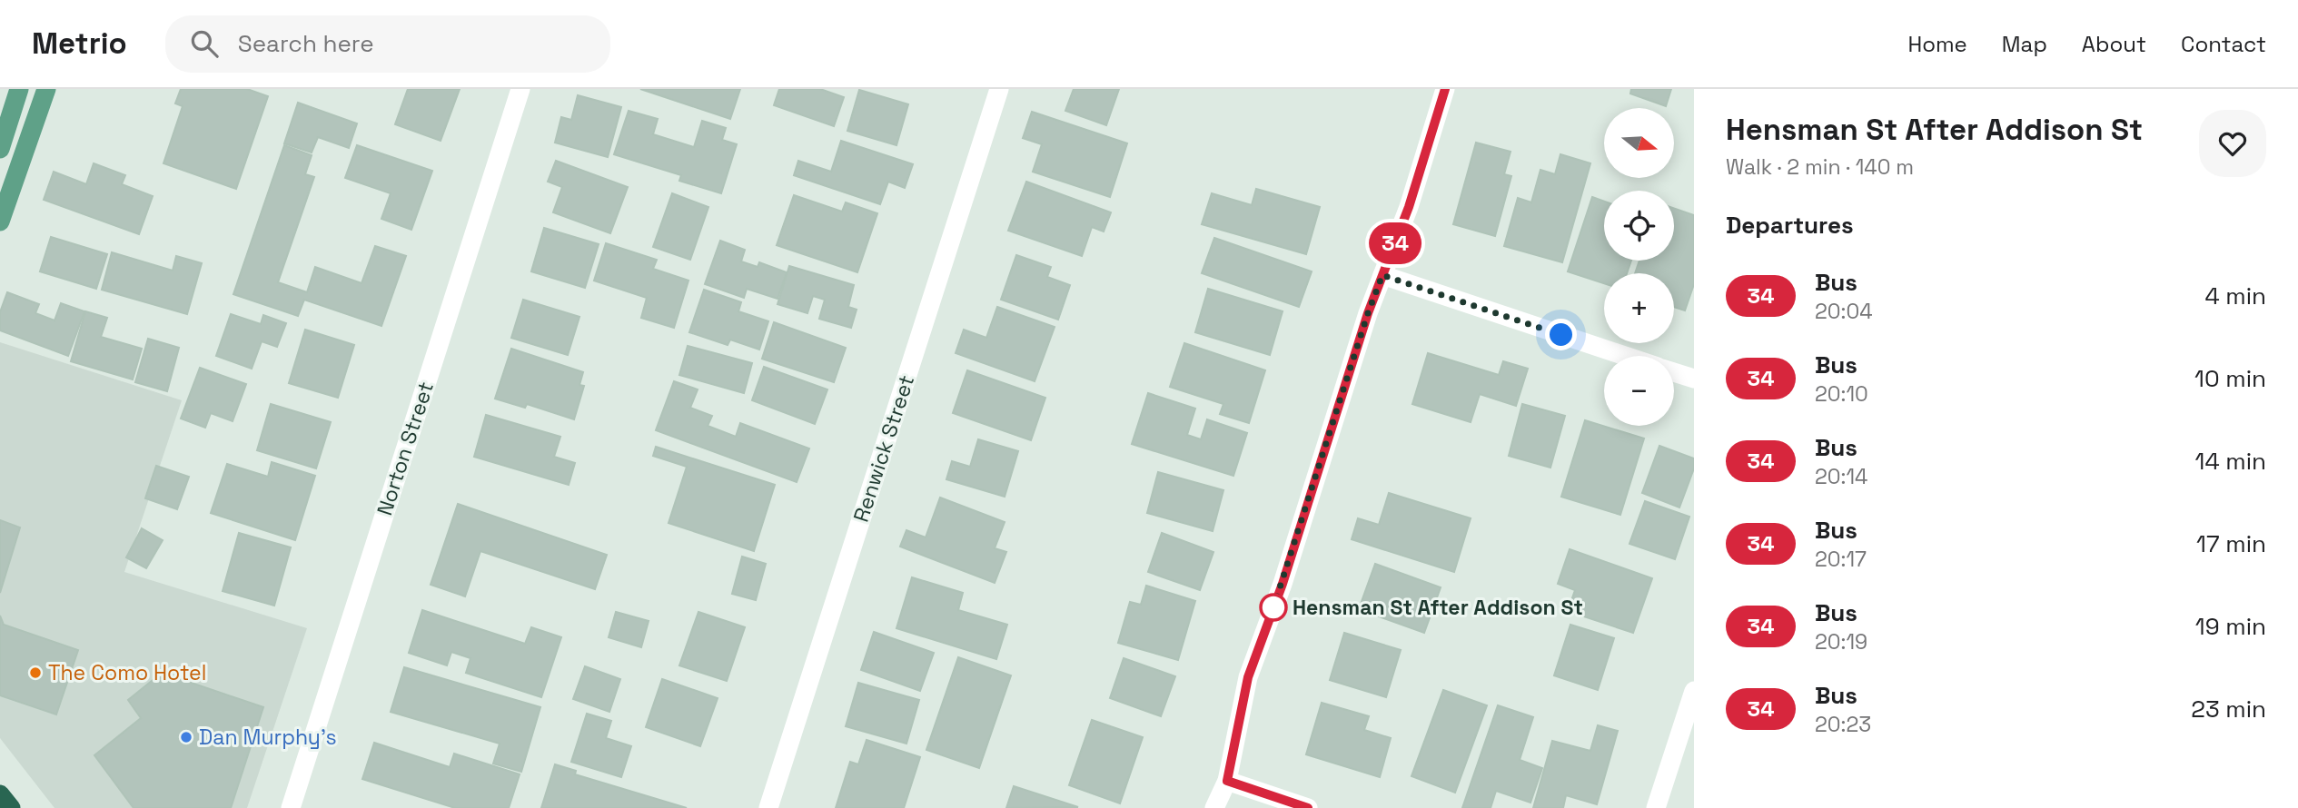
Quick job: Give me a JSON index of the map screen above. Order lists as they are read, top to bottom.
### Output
{
  "streets": {
    "street": ["Norton Street", "Renwick Street"]
  },
  "places": ["Hensman St After Addison St", "The Como Hotel", "Dan Murphy's"],
  "lines": ["bus line 34"],
  "north": "right",
  "page": {
    "header": "Metrio",
    "search": "Search here",
    "nav": [
      "Home",
      "Map",
      "About",
      "Contact"
    ],
    "on_map": "34",
    "heading": [
      ["Hensman St After Addison St", "Walk · 2 min · 140 m"],
      "Departures"
    ],
    "map_buttons": ["+", "−"],
    "list": [
      {
        "mark": "34",
        "name": "Bus",
        "note": "20:04",
        "value": "4 min"
      },
      {
        "mark": "34",
        "name": "Bus",
        "note": "20:10",
        "value": "10 min"
      },
      {
        "mark": "34",
        "name": "Bus",
        "note": "20:14",
        "value": "14 min"
      },
      {
        "mark": "34",
        "name": "Bus",
        "note": "20:17",
        "value": "17 min"
      },
      {
        "mark": "34",
        "name": "Bus",
        "note": "20:19",
        "value": "19 min"
      },
      {
        "mark": "34",
        "name": "Bus",
        "note": "20:23",
        "value": "23 min"
      }
    ]
  }
}
